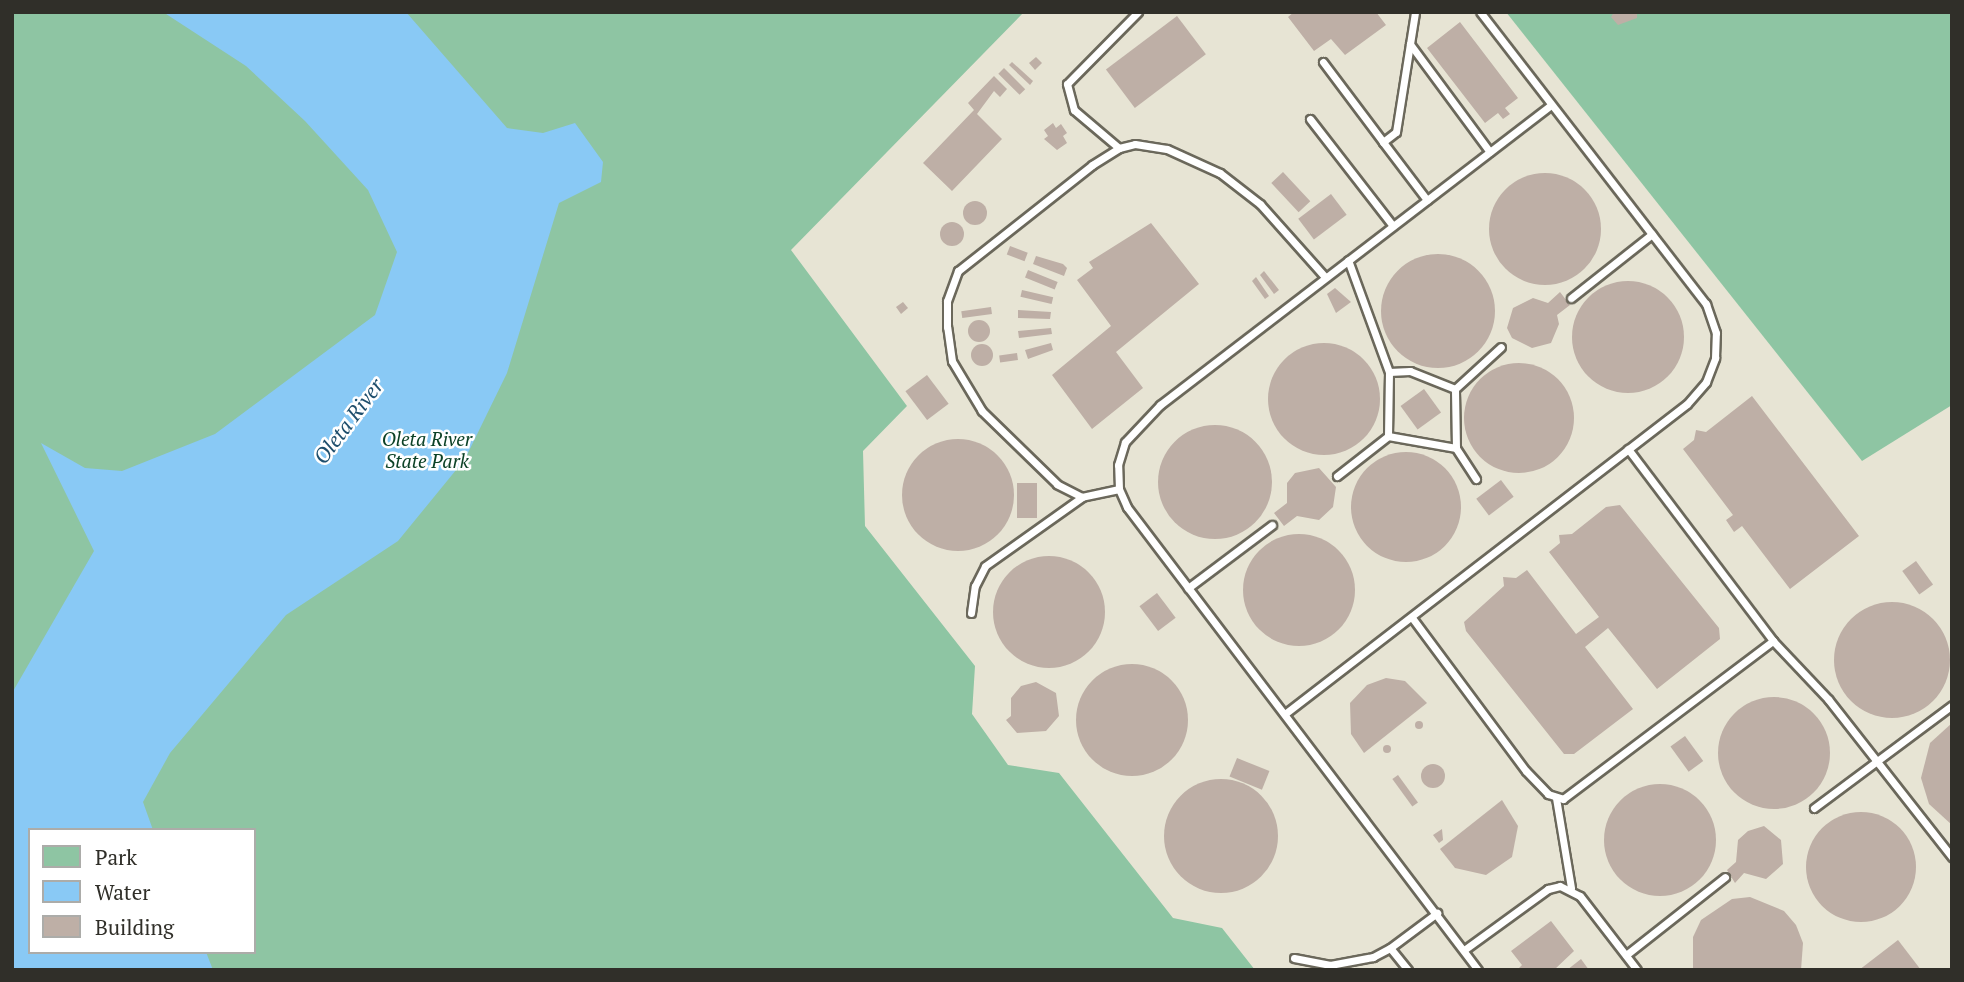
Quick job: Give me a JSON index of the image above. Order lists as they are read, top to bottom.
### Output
{
  "water": ["Oleta River"],
  "parks": ["Oleta River State Park"],
  "legend": ["Park", "Water", "Building"]
}
